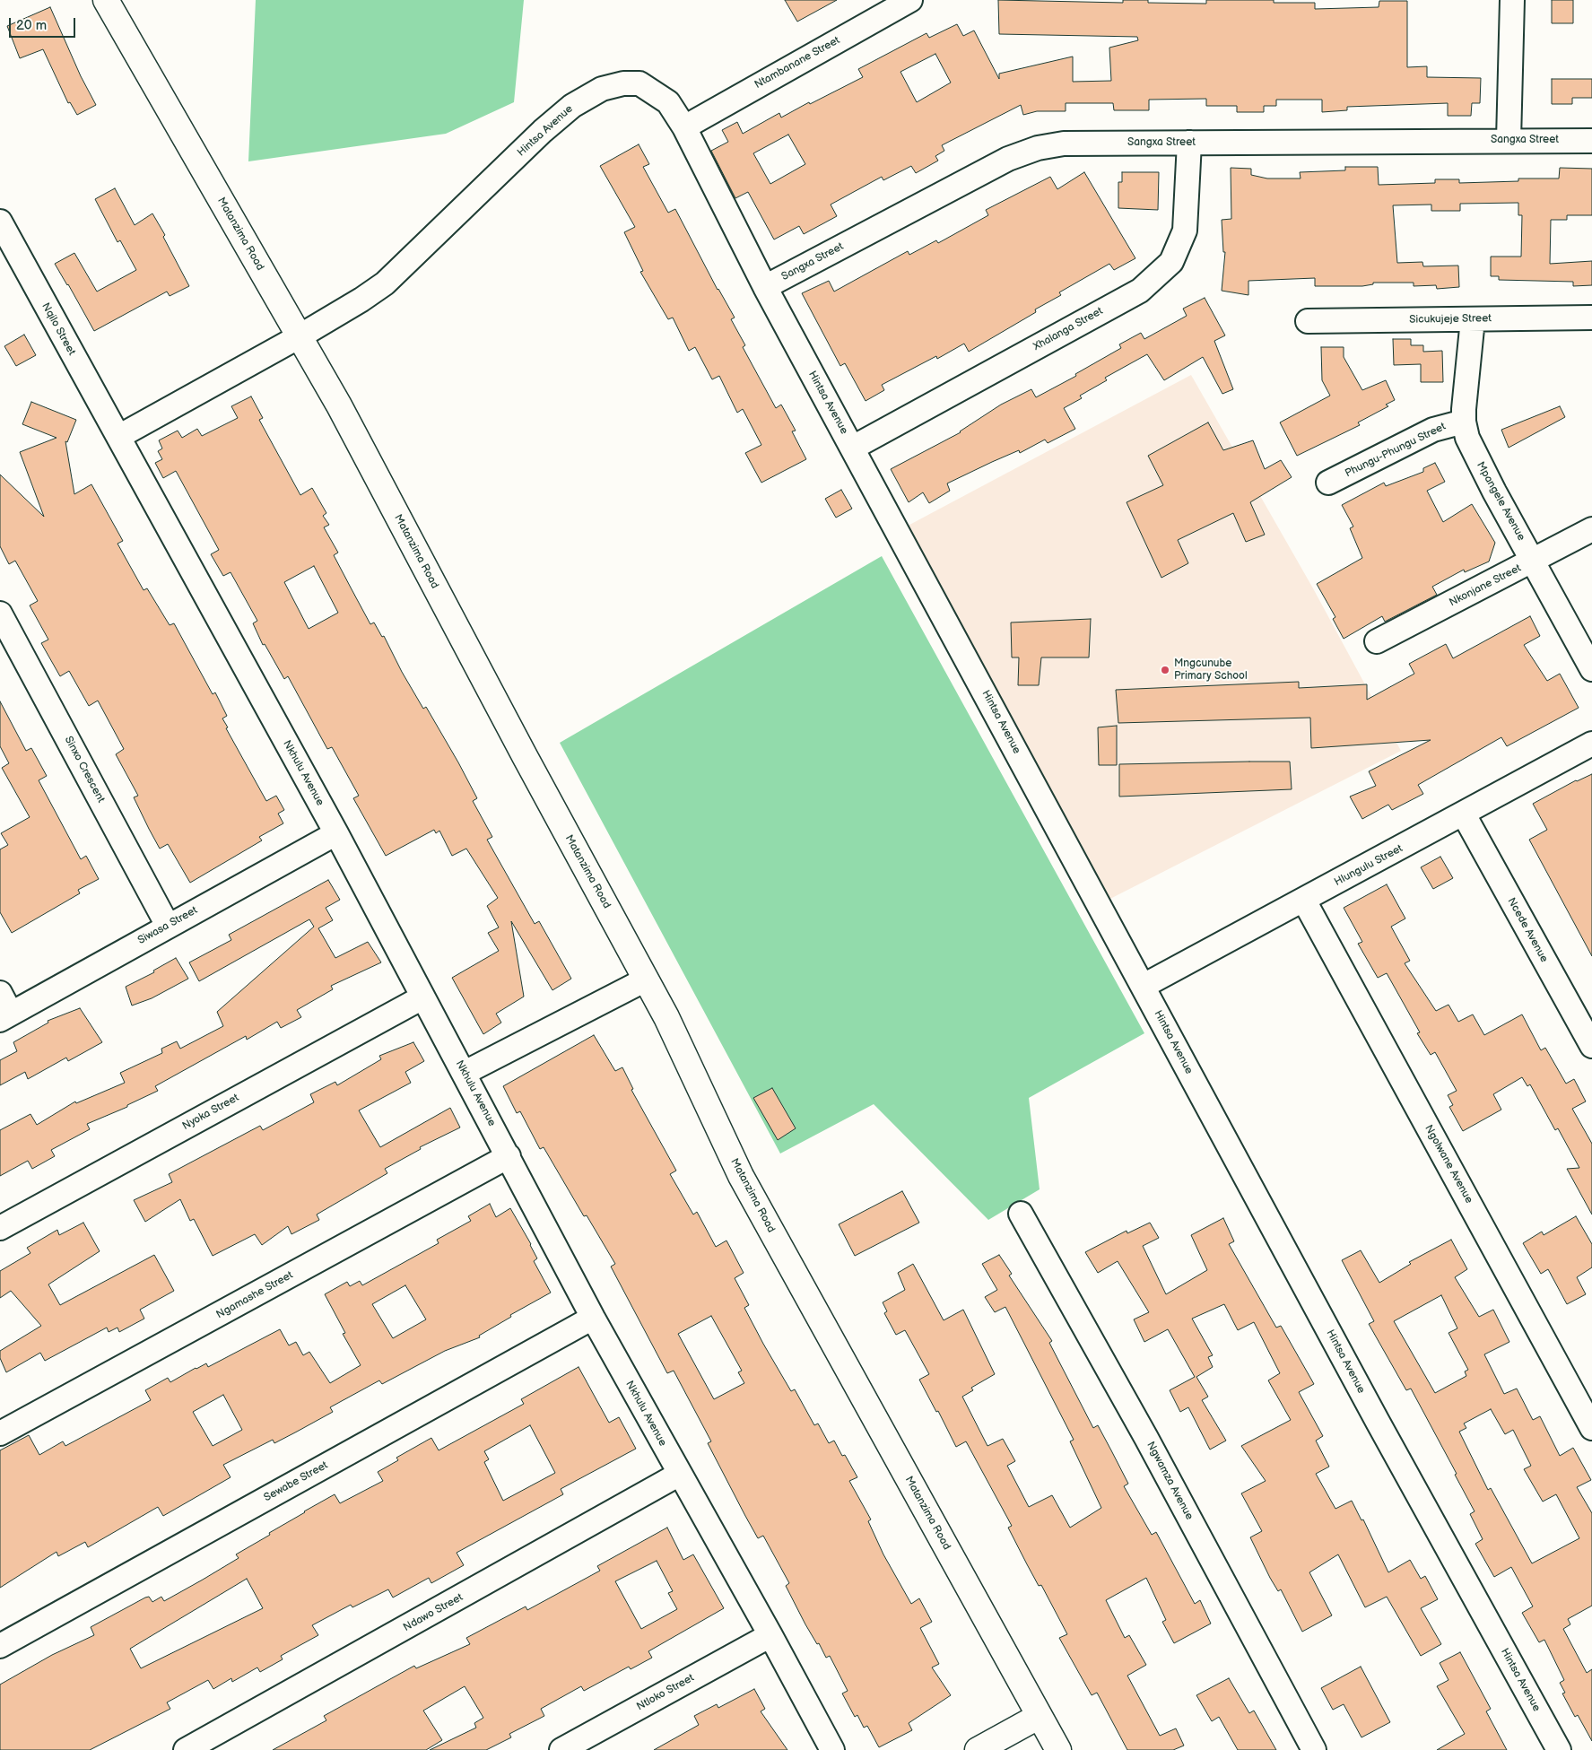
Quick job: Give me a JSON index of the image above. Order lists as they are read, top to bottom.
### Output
{
  "streets": {
    "street": [
      "Ntambanane Street",
      "Hintsa Avenue",
      "Sangxa Street",
      "Matanzima Road",
      "Sicukujeje Street",
      "Nqilo Street",
      "Xhalanga Street",
      "Phungu-Phungu Street",
      "Mpangele Avenue",
      "Nkonjane Street",
      "Sinxo Crescent",
      "Nkhulu Avenue",
      "Hlungulu Street",
      "Siwasa Street",
      "Ncede Avenue",
      "Nyoka Street",
      "Ngolwane Avenue",
      "Ngamashe Street",
      "Ngwamza Avenue",
      "Sewabe Street",
      "Ndawo Street",
      "Ntloko Street"
    ]
  },
  "crossings": [
    ["Ntambanane Street", "Hintsa Avenue"],
    ["Hintsa Avenue", "Sangxa Street"],
    ["Hintsa Avenue", "Matanzima Road"],
    ["Hintsa Avenue", "Nqilo Street"],
    ["Hintsa Avenue", "Xhalanga Street"],
    ["Hintsa Avenue", "Nkhulu Avenue"],
    ["Hintsa Avenue", "Hlungulu Street"],
    ["Sangxa Street", "Xhalanga Street"],
    ["Sicukujeje Street", "Mpangele Avenue"],
    ["Nqilo Street", "Nkhulu Avenue"],
    ["Phungu-Phungu Street", "Mpangele Avenue"],
    ["Mpangele Avenue", "Nkonjane Street"],
    ["Sinxo Crescent", "Siwasa Street"],
    ["Nkhulu Avenue", "Siwasa Street"],
    ["Nkhulu Avenue", "Nyoka Street"],
    ["Nkhulu Avenue", "Ngamashe Street"],
    ["Nkhulu Avenue", "Sewabe Street"],
    ["Nkhulu Avenue", "Ndawo Street"],
    ["Nkhulu Avenue", "Ntloko Street"],
    ["Hlungulu Street", "Ncede Avenue"],
    ["Hlungulu Street", "Ngolwane Avenue"]
  ],
  "places": ["Mngcunube Primary School"],
  "scale_bar": "20 m"
}
